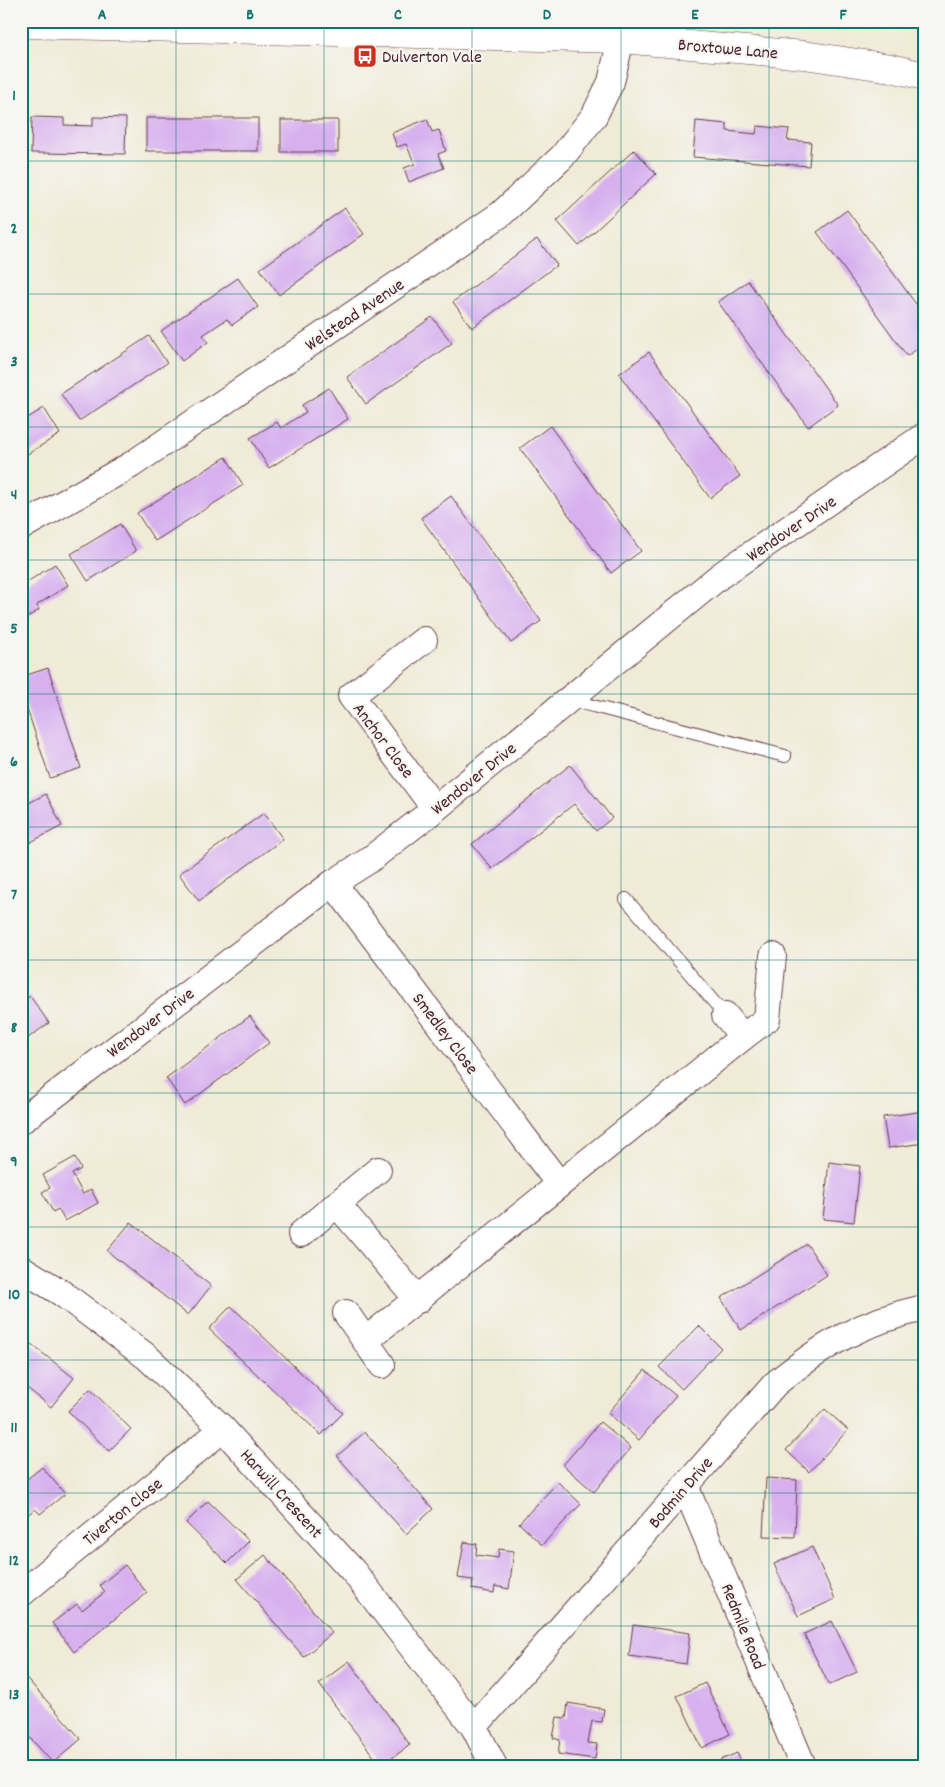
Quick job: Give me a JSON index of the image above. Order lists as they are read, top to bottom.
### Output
{
  "streets": {
    "main road": ["Broxtowe Lane"],
    "street": [
      "Welstead Avenue",
      "Wendover Drive",
      "Anchor Close",
      "Smedley Close",
      "Bodmin Drive",
      "Harwill Crescent",
      "Tiverton Close",
      "Redmile Road"
    ]
  },
  "crossings": [
    ["Broxtowe Lane", "Welstead Avenue"],
    ["Wendover Drive", "Anchor Close"],
    ["Wendover Drive", "Smedley Close"],
    ["Bodmin Drive", "Harwill Crescent"],
    ["Bodmin Drive", "Redmile Road"],
    ["Harwill Crescent", "Tiverton Close"]
  ],
  "places": {
    "bus stop": ["Dulverton Vale"]
  },
  "grid": {
    "columns": [
      "A",
      "B",
      "C",
      "D",
      "E",
      "F"
    ],
    "rows": [
      "1",
      "2",
      "3",
      "4",
      "5",
      "6",
      "7",
      "8",
      "9",
      "10",
      "11",
      "12",
      "13"
    ]
  }
}
